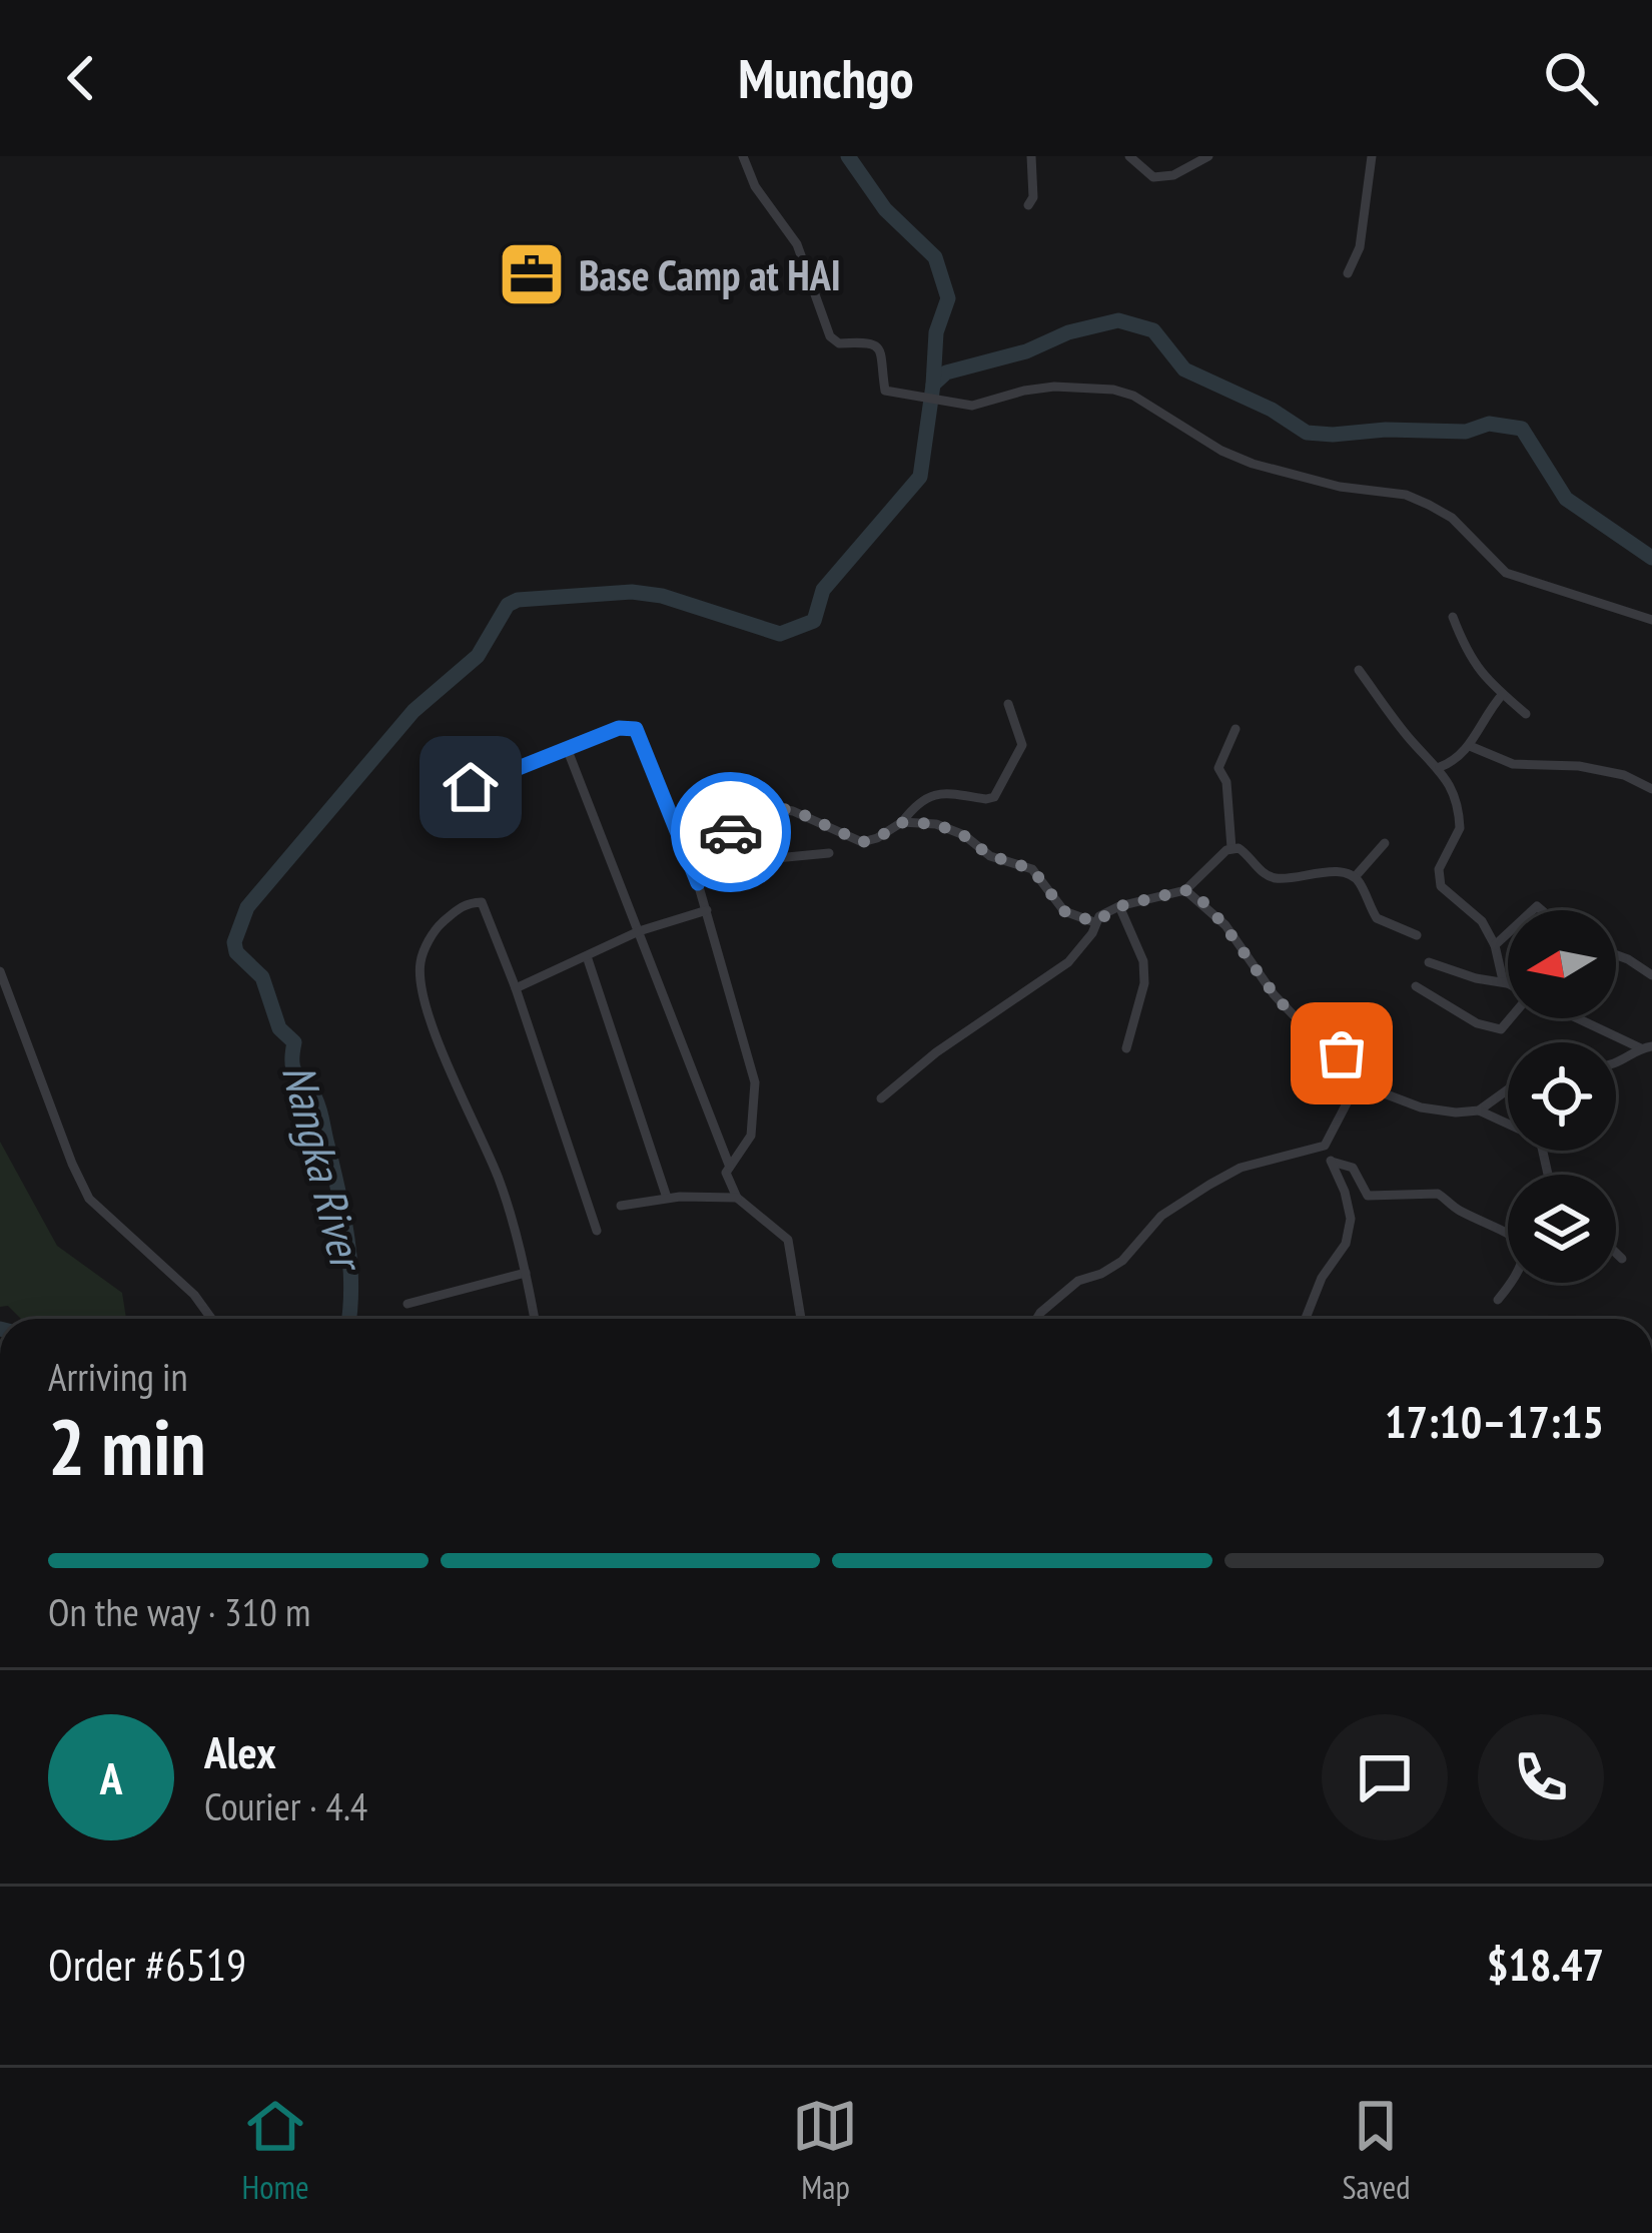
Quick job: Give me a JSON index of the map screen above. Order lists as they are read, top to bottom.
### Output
{
  "water": ["Nangka River"],
  "places": {
    "office": ["Base Camp at HAI"]
  },
  "north": "left",
  "page": {
    "header": "Munchgo",
    "heading": ["2 min", "Arriving in", "17:10–17:15"],
    "panel": [
      "Alex",
      "Courier · 4.4",
      "Order #6519",
      "$18.47"
    ],
    "bar": "On the way · 310 m",
    "round": "A",
    "tabs": ["Home", "Map", "Saved"]
  }
}
